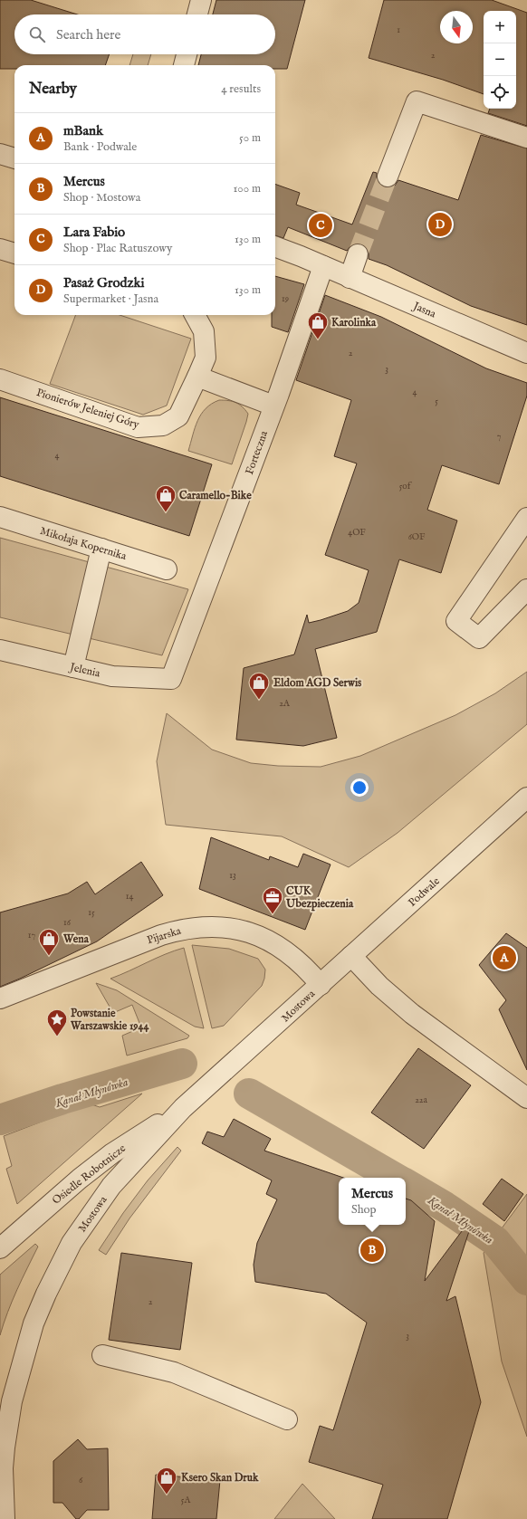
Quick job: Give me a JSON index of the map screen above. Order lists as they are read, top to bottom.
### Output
{
  "streets": {
    "street": [
      "Jasna",
      "Pionierów Jeleniej Góry",
      "Forteczna",
      "Mikołaja Kopernika",
      "Jelenia",
      "Podwale",
      "Pijarska",
      "Mostowa",
      "Osiedle Robotnicze"
    ]
  },
  "crossings": [
    ["Jasna", "Forteczna"],
    ["Forteczna", "Jelenia"],
    ["Podwale", "Pijarska"],
    ["Podwale", "Mostowa"],
    ["Pijarska", "Mostowa"],
    ["Mostowa", "Osiedle Robotnicze"]
  ],
  "water": ["Kanał Młynówka"],
  "places": {
    "shop": [
      "Karolinka",
      "Caramello-Bike",
      "Eldom AGD Serwis",
      "Wena",
      "Ksero Skan Druk"
    ],
    "office": ["CUK Ubezpieczenia"],
    "place": ["Powstanie Warszawskie 1944"]
  },
  "house_numbers": [
    "1",
    "2",
    "19",
    "2",
    "3",
    "4",
    "5",
    "7",
    "4",
    "5of",
    "4OF",
    "6OF",
    "2A",
    "13",
    "14",
    "15",
    "16",
    "17",
    "22a",
    "2",
    "3",
    "6",
    "5A"
  ],
  "north": "bottom",
  "page": {
    "map_buttons": ["+", "−"],
    "search": "Search here",
    "heading": ["Nearby", "4 results"],
    "list": [
      {
        "mark": "A",
        "name": "mBank",
        "note": "Bank · Podwale",
        "value": "50 m"
      },
      {
        "mark": "B",
        "name": "Mercus",
        "note": "Shop · Mostowa",
        "value": "100 m"
      },
      {
        "mark": "C",
        "name": "Lara Fabio",
        "note": "Shop · Plac Ratuszowy",
        "value": "130 m"
      },
      {
        "mark": "D",
        "name": "Pasaż Grodzki",
        "note": "Supermarket · Jasna",
        "value": "130 m"
      }
    ],
    "pins": [
      "D",
      "C",
      "A",
      "B"
    ],
    "popup": ["Mercus", "Shop"]
  }
}
